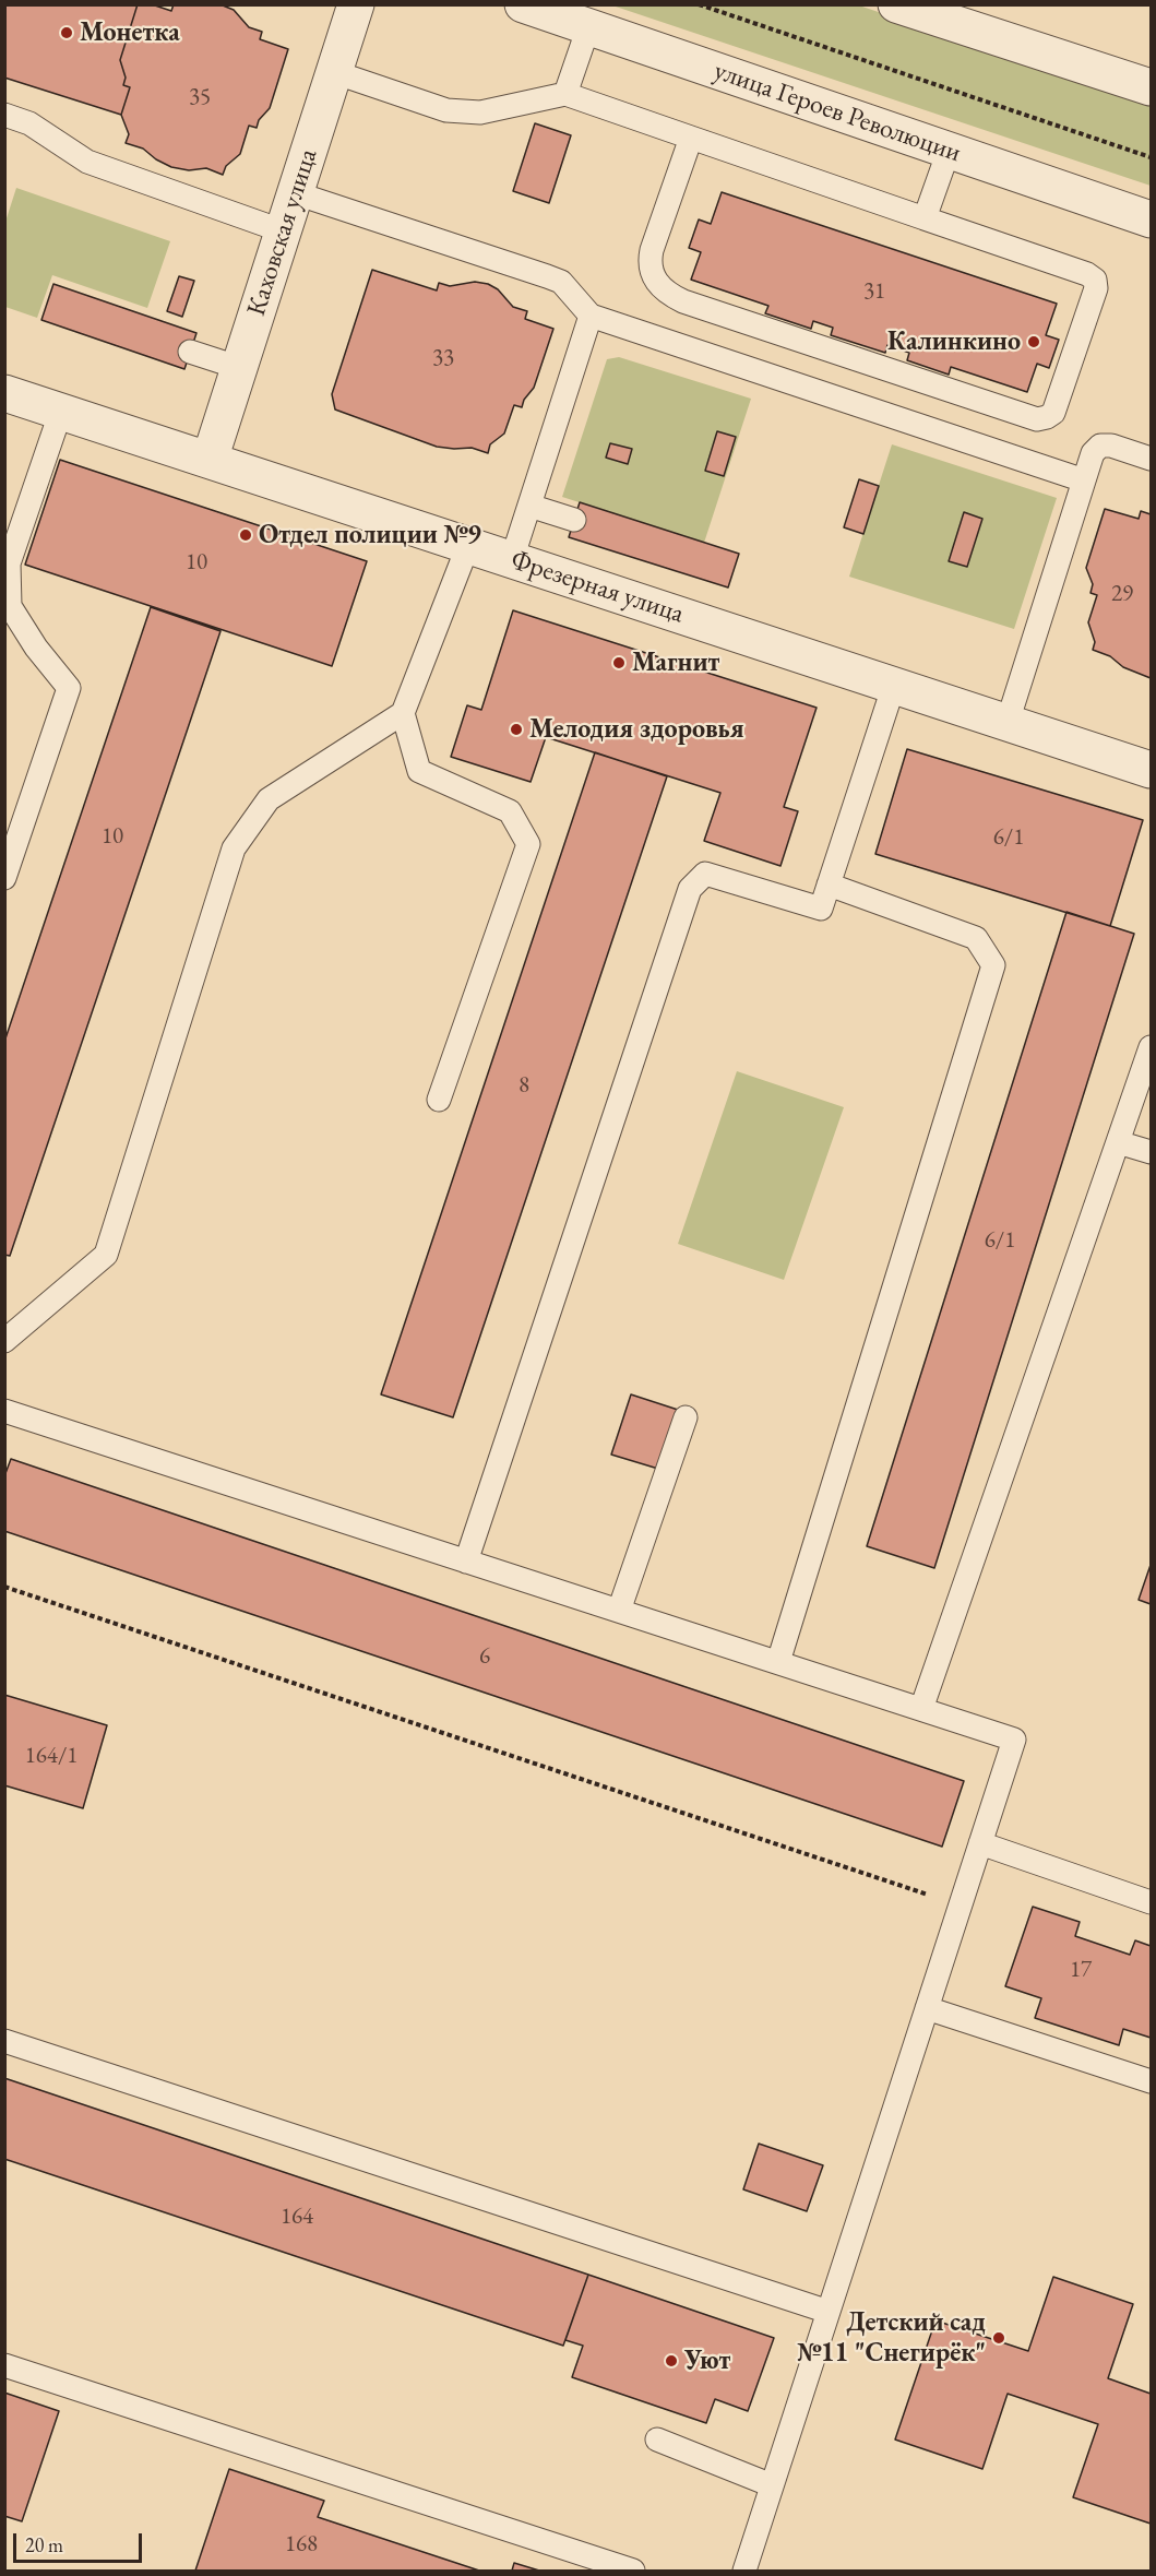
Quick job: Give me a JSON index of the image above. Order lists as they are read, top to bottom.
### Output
{
  "streets": {
    "street": ["улица Героев Революции", "Каховская улица", "Фрезерная улица"]
  },
  "crossings": [
    ["Каховская улица", "Фрезерная улица"]
  ],
  "places": [
    "Монетка",
    "Калинкино",
    "Отдел полиции №9",
    "Магнит",
    "Мелодия здоровья",
    "Детский сад №11 \"Снегирёк\"",
    "Уют"
  ],
  "house_numbers": [
    "35",
    "31",
    "33",
    "10",
    "29",
    "10",
    "6/1",
    "8",
    "6/1",
    "6",
    "164/1",
    "17",
    "164",
    "168"
  ],
  "scale_bar": "20 m"
}
